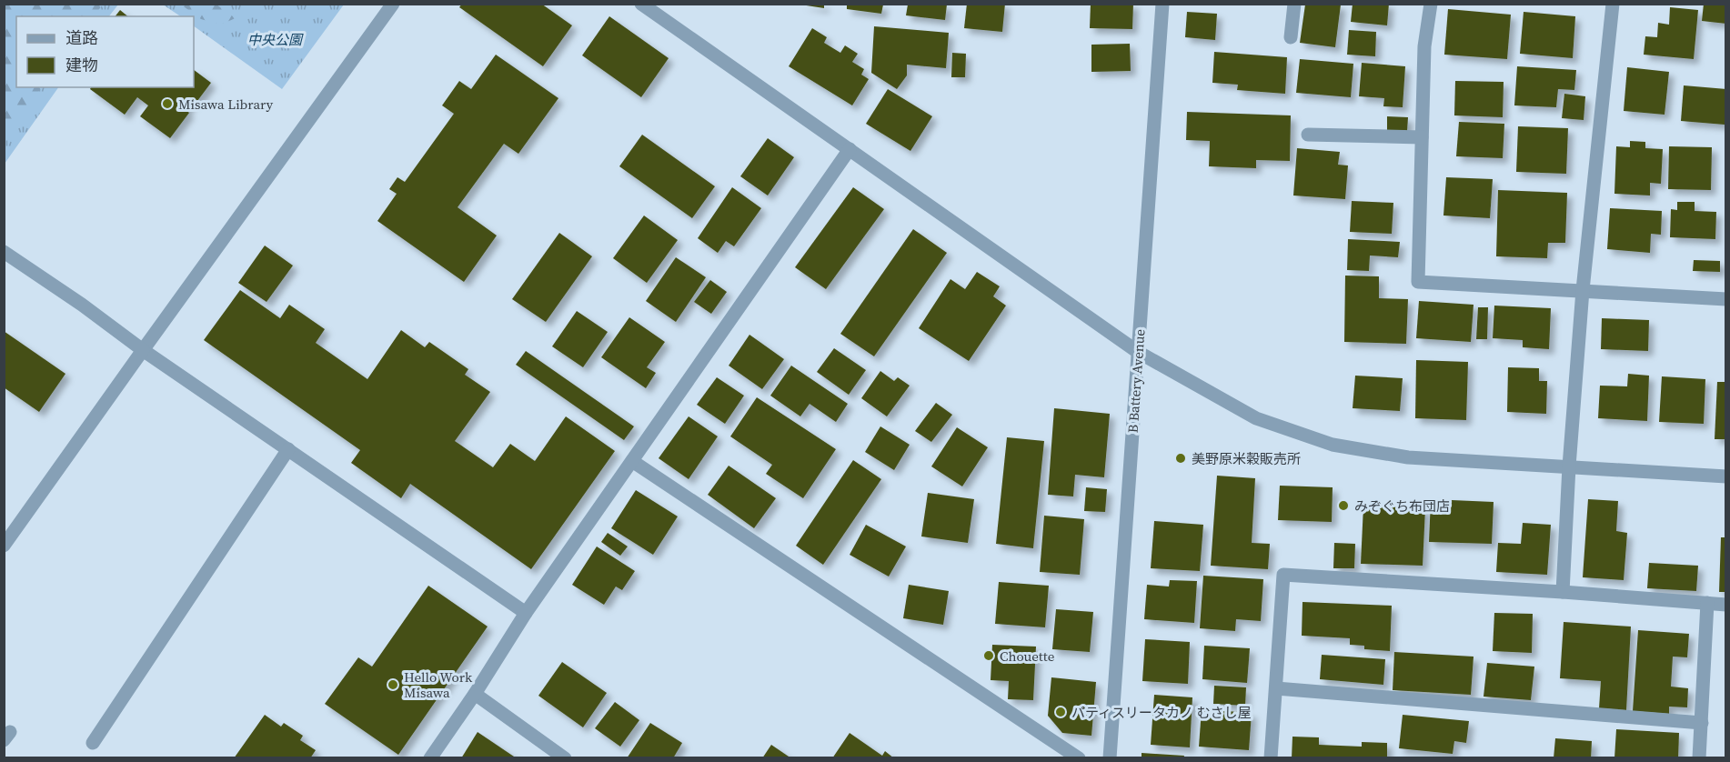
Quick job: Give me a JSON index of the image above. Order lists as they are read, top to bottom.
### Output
{
  "streets": {
    "street": ["B Battery Avenue"]
  },
  "parks": ["中央公園"],
  "places": [
    "Misawa Library",
    "美野原米穀販売所",
    "みぞぐち布団店",
    "Chouette",
    "Hello Work Misawa",
    "パティスリータカノ むさし屋"
  ],
  "legend": ["道路", "建物"]
}
